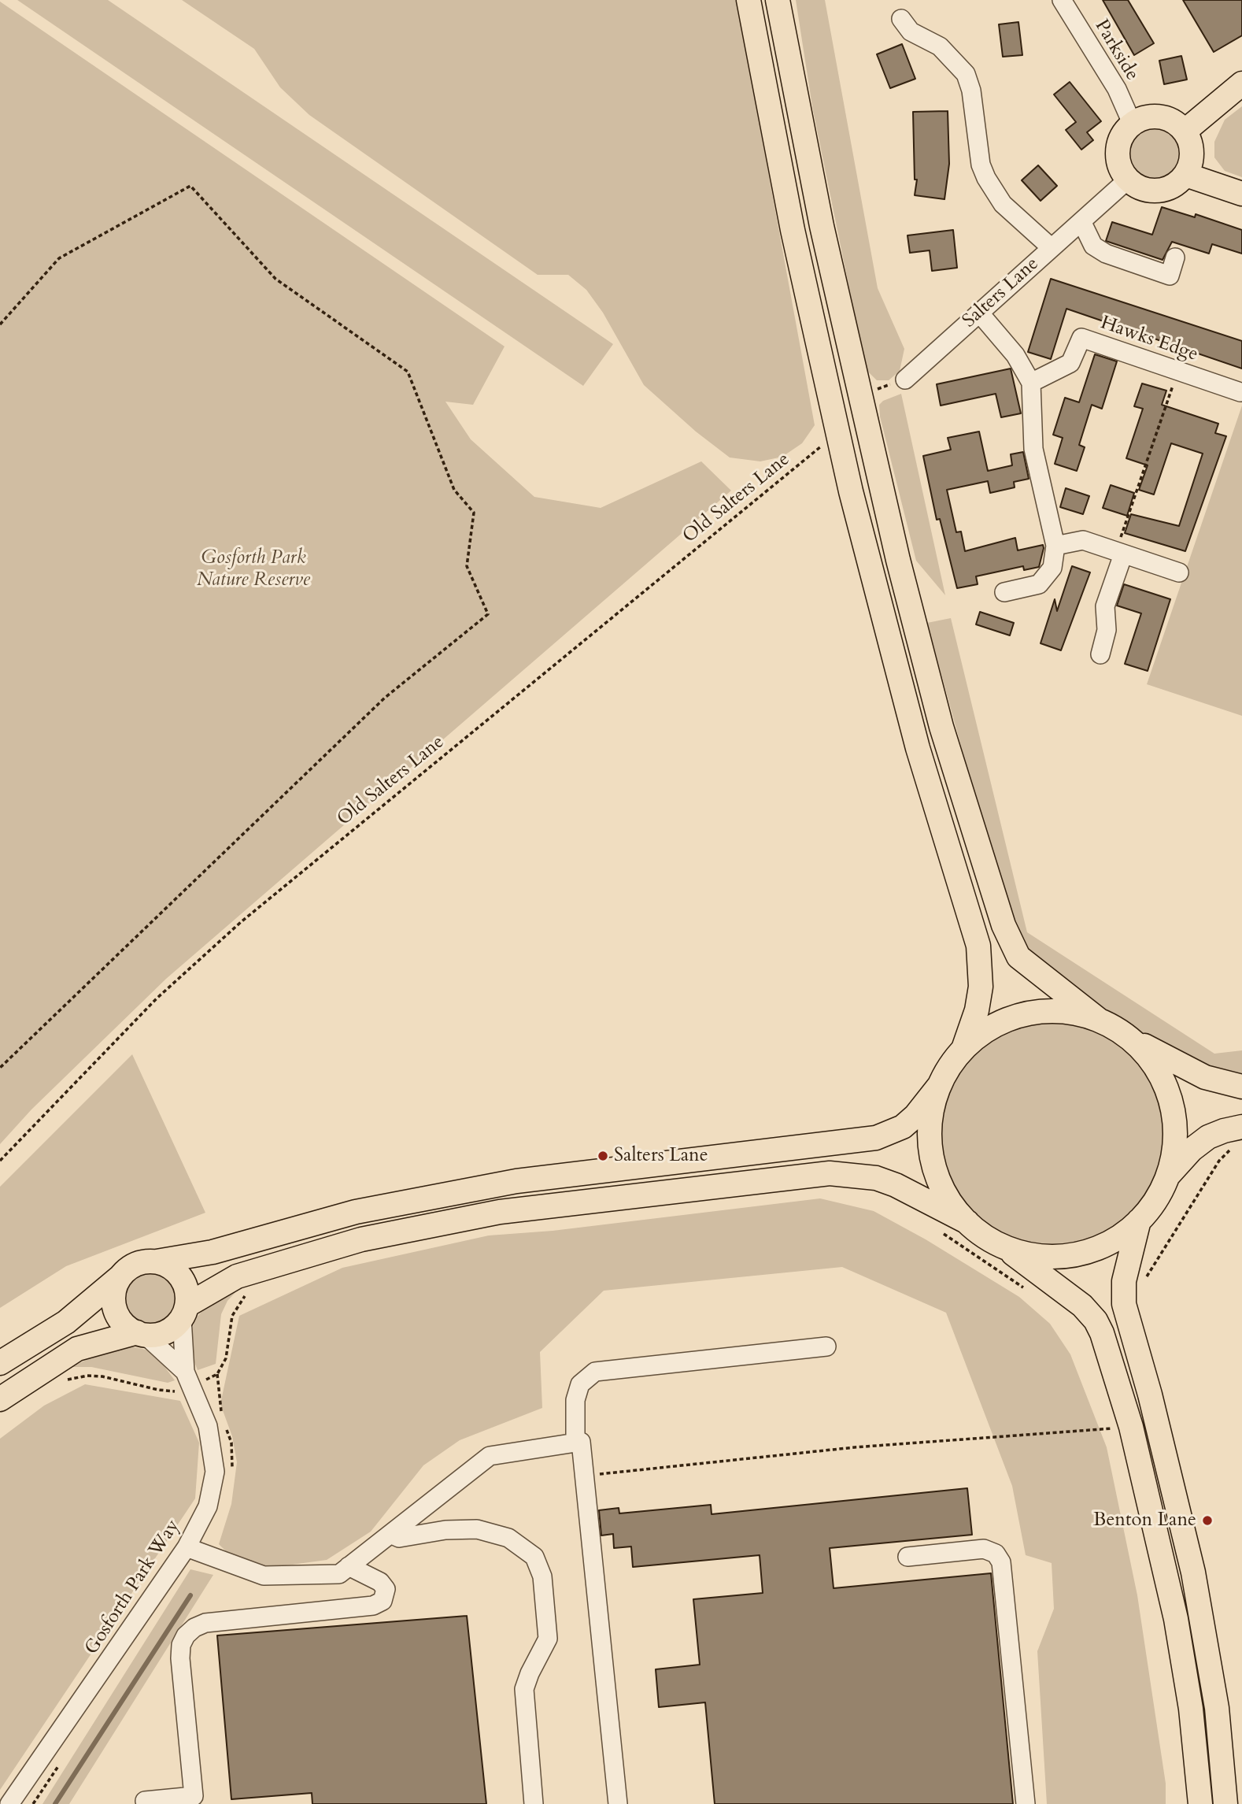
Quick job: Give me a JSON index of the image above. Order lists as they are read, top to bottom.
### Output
{
  "streets": {
    "street": [
      "Parkside",
      "Salters Lane",
      "Hawks Edge",
      "Gosforth Park Way"
    ],
    "path": ["Old Salters Lane"]
  },
  "crossings": [
    ["Parkside", "Salters Lane"]
  ],
  "parks": ["Gosforth Park Nature Reserve"],
  "places": ["Salters Lane", "Benton Lane"]
}
